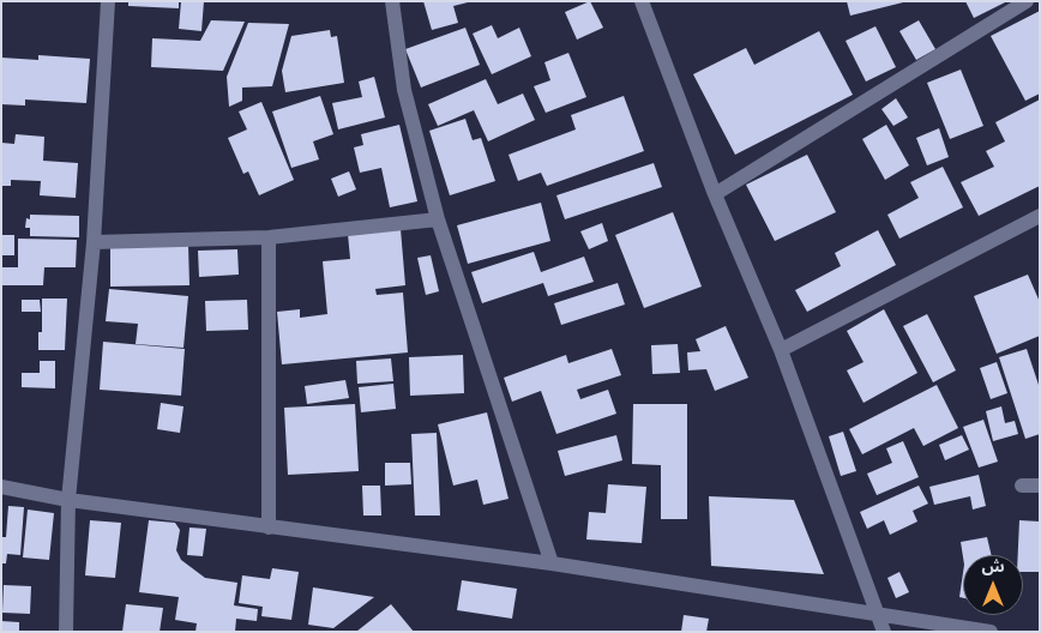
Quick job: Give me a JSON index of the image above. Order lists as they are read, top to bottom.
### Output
{
  "north": "top"
}
